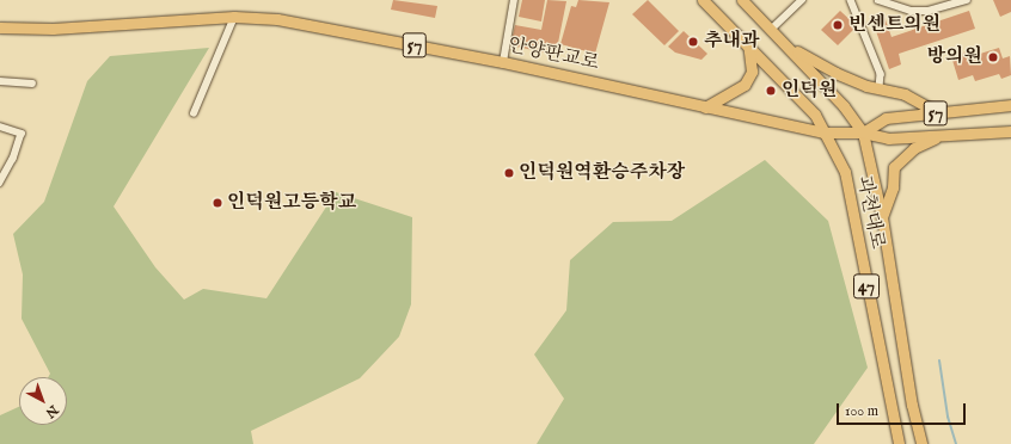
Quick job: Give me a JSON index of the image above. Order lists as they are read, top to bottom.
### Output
{
  "streets": {
    "main road": [
      "57",
      "안양판교로",
      "과천대로",
      "47"
    ]
  },
  "crossings": [
    ["57", "안양판교로"],
    ["57", "과천대로"],
    ["57", "47"],
    ["안양판교로", "과천대로"],
    ["안양판교로", "47"],
    ["과천대로", "47"]
  ],
  "places": [
    "빈센트의원",
    "추내과",
    "방의원",
    "인덕원",
    "인덕원역환승주차장",
    "인덕원고등학교"
  ],
  "scale_bar": "100 m",
  "north": "bottom right"
}
